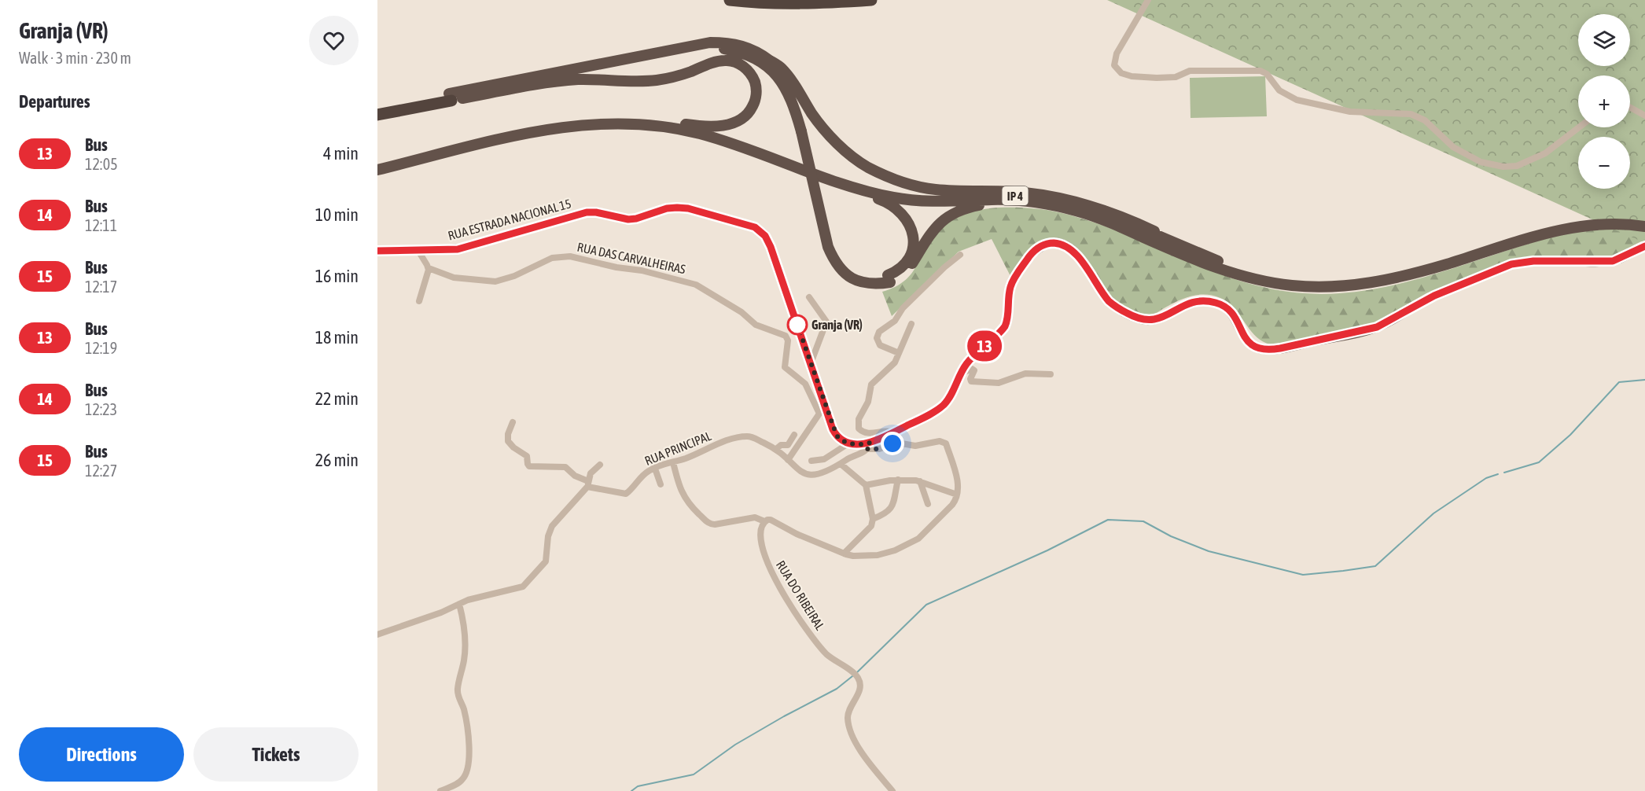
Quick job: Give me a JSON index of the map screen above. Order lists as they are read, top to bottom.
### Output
{
  "streets": {
    "highway": ["IP 4"],
    "main road": ["RUA ESTRADA NACIONAL 15"],
    "street": ["RUA DAS CARVALHEIRAS", "RUA PRINCIPAL", "RUA DO RIBEIRAL"]
  },
  "places": ["Granja (VR)"],
  "lines": ["bus line 13"],
  "page": {
    "heading": [
      ["Granja (VR)", "Walk · 3 min · 230 m"],
      "Departures"
    ],
    "on_map": "13",
    "map_buttons": ["+", "−"],
    "list": [
      {
        "mark": "13",
        "name": "Bus",
        "note": "12:05",
        "value": "4 min"
      },
      {
        "mark": "14",
        "name": "Bus",
        "note": "12:11",
        "value": "10 min"
      },
      {
        "mark": "15",
        "name": "Bus",
        "note": "12:17",
        "value": "16 min"
      },
      {
        "mark": "13",
        "name": "Bus",
        "note": "12:19",
        "value": "18 min"
      },
      {
        "mark": "14",
        "name": "Bus",
        "note": "12:23",
        "value": "22 min"
      },
      {
        "mark": "15",
        "name": "Bus",
        "note": "12:27",
        "value": "26 min"
      }
    ],
    "buttons": ["Directions", "Tickets"]
  }
}
